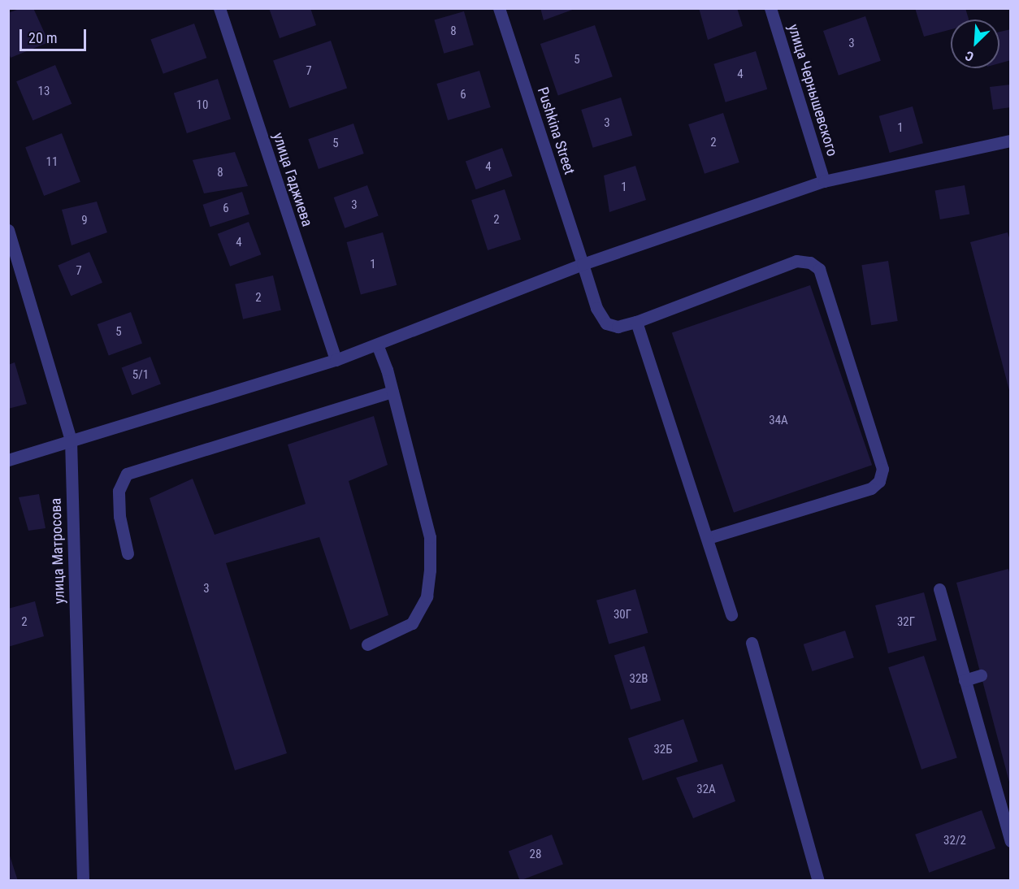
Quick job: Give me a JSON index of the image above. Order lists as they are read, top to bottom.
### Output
{
  "streets": {
    "street": [
      "улица Чернышевского",
      "Pushkina Street",
      "улица Гаджиева",
      "улица Матросова"
    ]
  },
  "house_numbers": [
    "8",
    "3",
    "5",
    "7",
    "4",
    "13",
    "6",
    "10",
    "3",
    "1",
    "2",
    "5",
    "11",
    "4",
    "8",
    "1",
    "3",
    "6",
    "2",
    "9",
    "4",
    "1",
    "7",
    "2",
    "5",
    "5/1",
    "34А",
    "3",
    "30Г",
    "2",
    "32Г",
    "32В",
    "32Б",
    "32А",
    "32/2",
    "28"
  ],
  "scale_bar": "20 m",
  "north": "bottom left"
}
